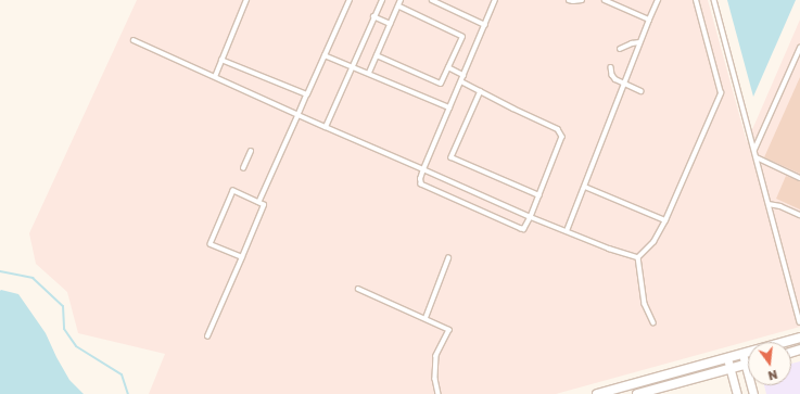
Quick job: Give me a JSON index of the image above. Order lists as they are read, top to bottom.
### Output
{
  "north": "bottom"
}
